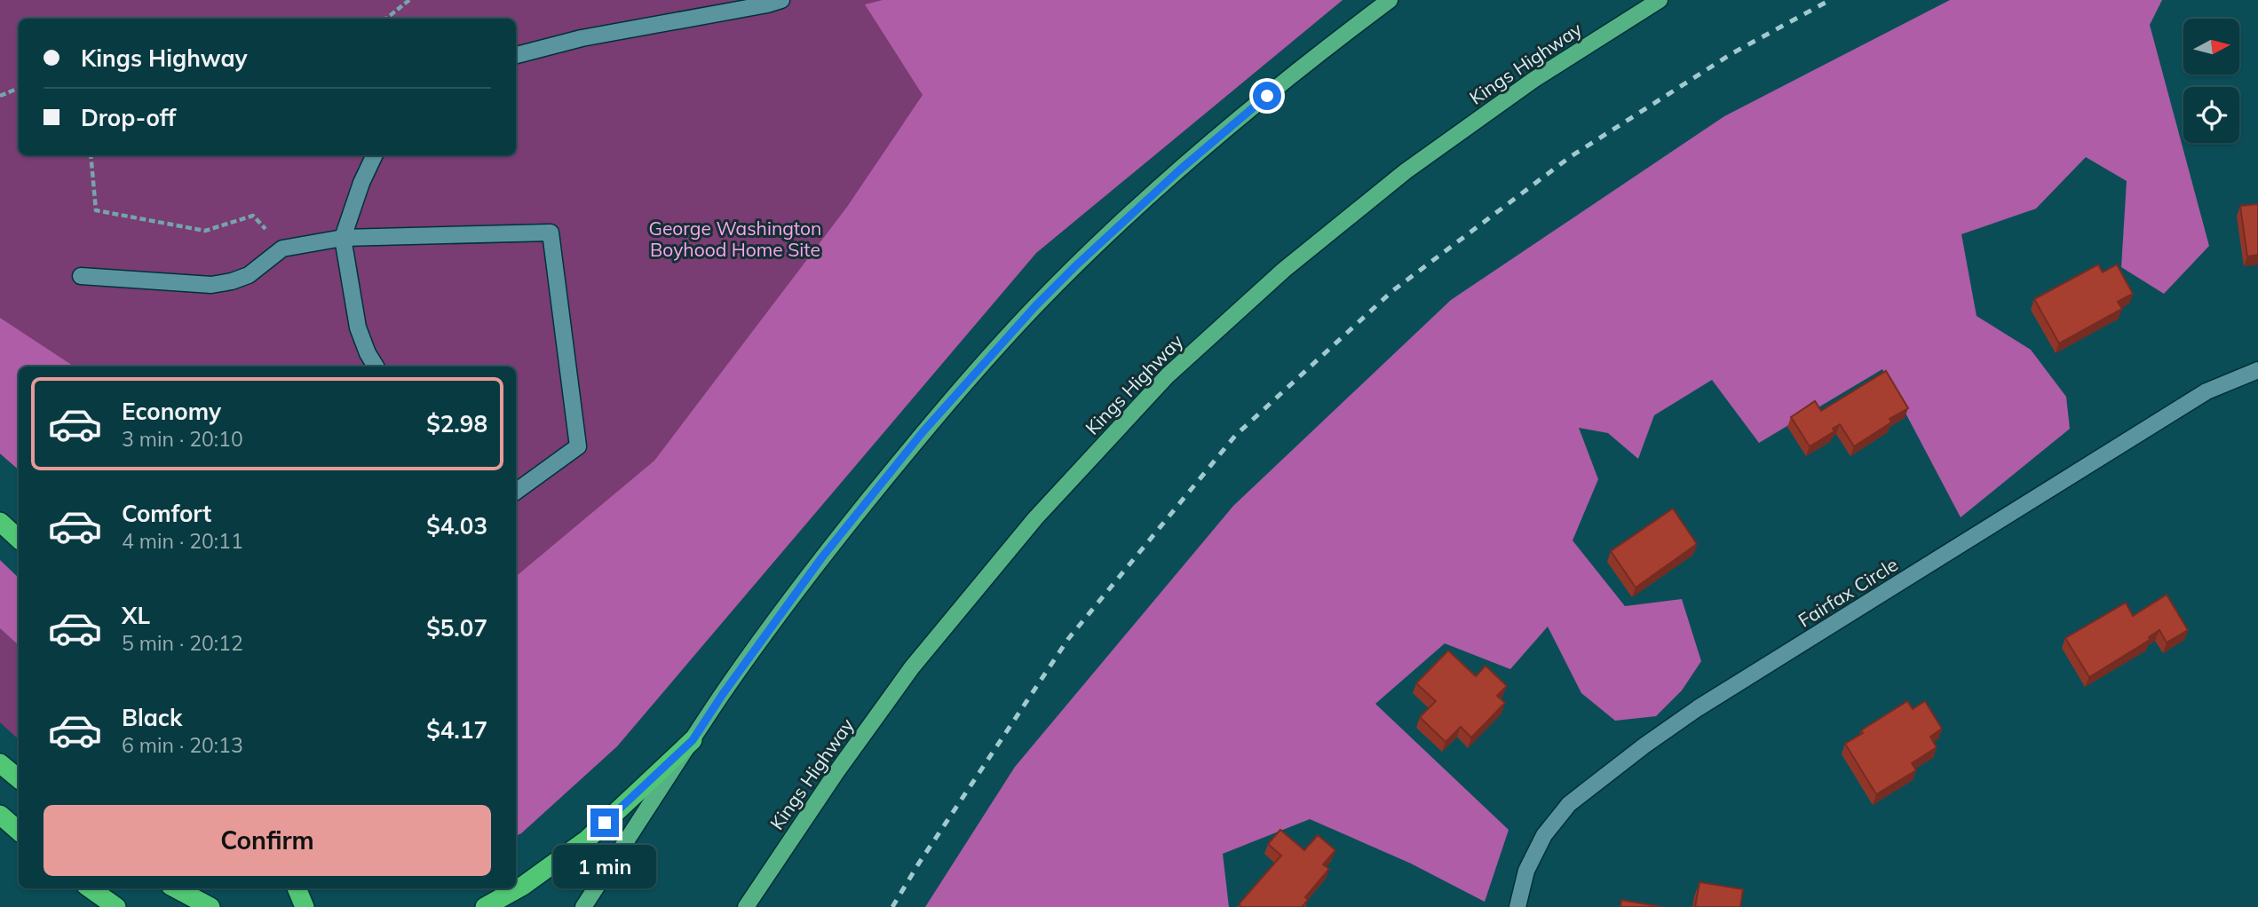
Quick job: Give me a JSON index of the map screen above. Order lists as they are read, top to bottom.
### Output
{
  "streets": {
    "main road": ["Kings Highway"],
    "street": ["Fairfax Circle"]
  },
  "parks": ["George Washington Boyhood Home Site"],
  "north": "right",
  "page": {
    "banner": ["Kings Highway", "Drop-off"],
    "list": [
      {
        "name": "Economy",
        "note": "3 min · 20:10",
        "value": "$2.98"
      },
      {
        "name": "Comfort",
        "note": "4 min · 20:11",
        "value": "$4.03"
      },
      {
        "name": "XL",
        "note": "5 min · 20:12",
        "value": "$5.07"
      },
      {
        "name": "Black",
        "note": "6 min · 20:13",
        "value": "$4.17"
      }
    ],
    "buttons": "Confirm",
    "bubble": "1 min"
  }
}
